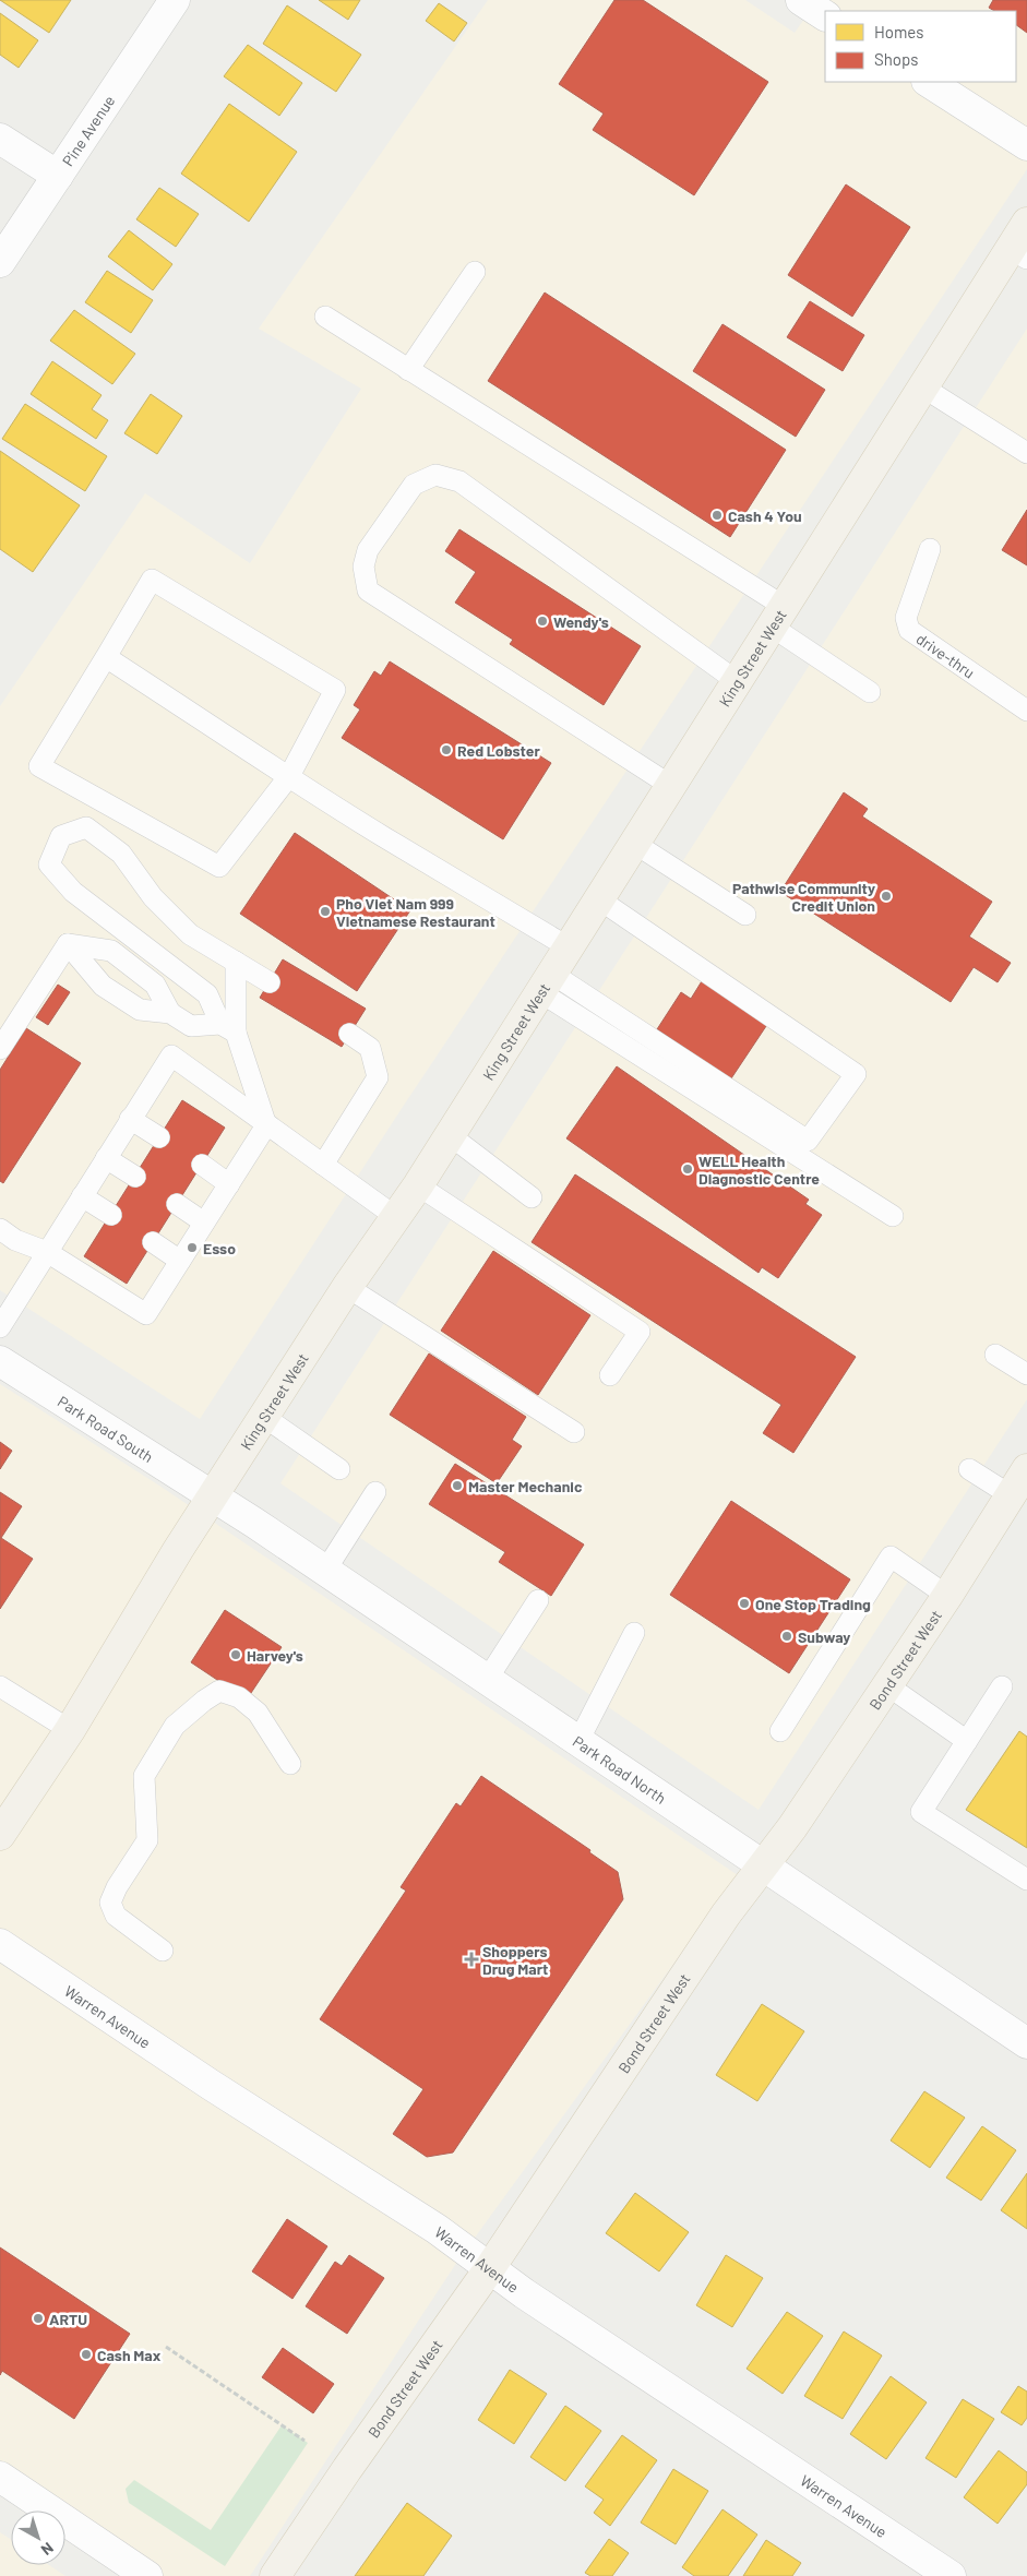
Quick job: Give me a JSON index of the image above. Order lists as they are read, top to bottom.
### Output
{
  "streets": {
    "main road": ["King Street West", "Bond Street West"],
    "street": [
      "Pine Avenue",
      "Park Road South",
      "Park Road North",
      "Warren Avenue"
    ],
    "lane": ["drive-thru"]
  },
  "crossings": [
    ["King Street West", "Park Road South"],
    ["King Street West", "Park Road North"],
    ["Park Road South", "Park Road North"],
    ["Bond Street West", "Park Road North"],
    ["Bond Street West", "Warren Avenue"]
  ],
  "places": {
    "other": [
      "Cash 4 You",
      "Wendy's",
      "Red Lobster",
      "Pathwise Community Credit Union",
      "Pho Viet Nam 999 Vietnamese Restaurant",
      "WELL Health Diagnostic Centre",
      "Esso",
      "Master Mechanic",
      "One Stop Trading",
      "Subway",
      "Harvey's",
      "ARTU",
      "Cash Max"
    ],
    "health": ["Shoppers Drug Mart"]
  },
  "legend": ["Homes", "Shops"],
  "north": "bottom right"
}
